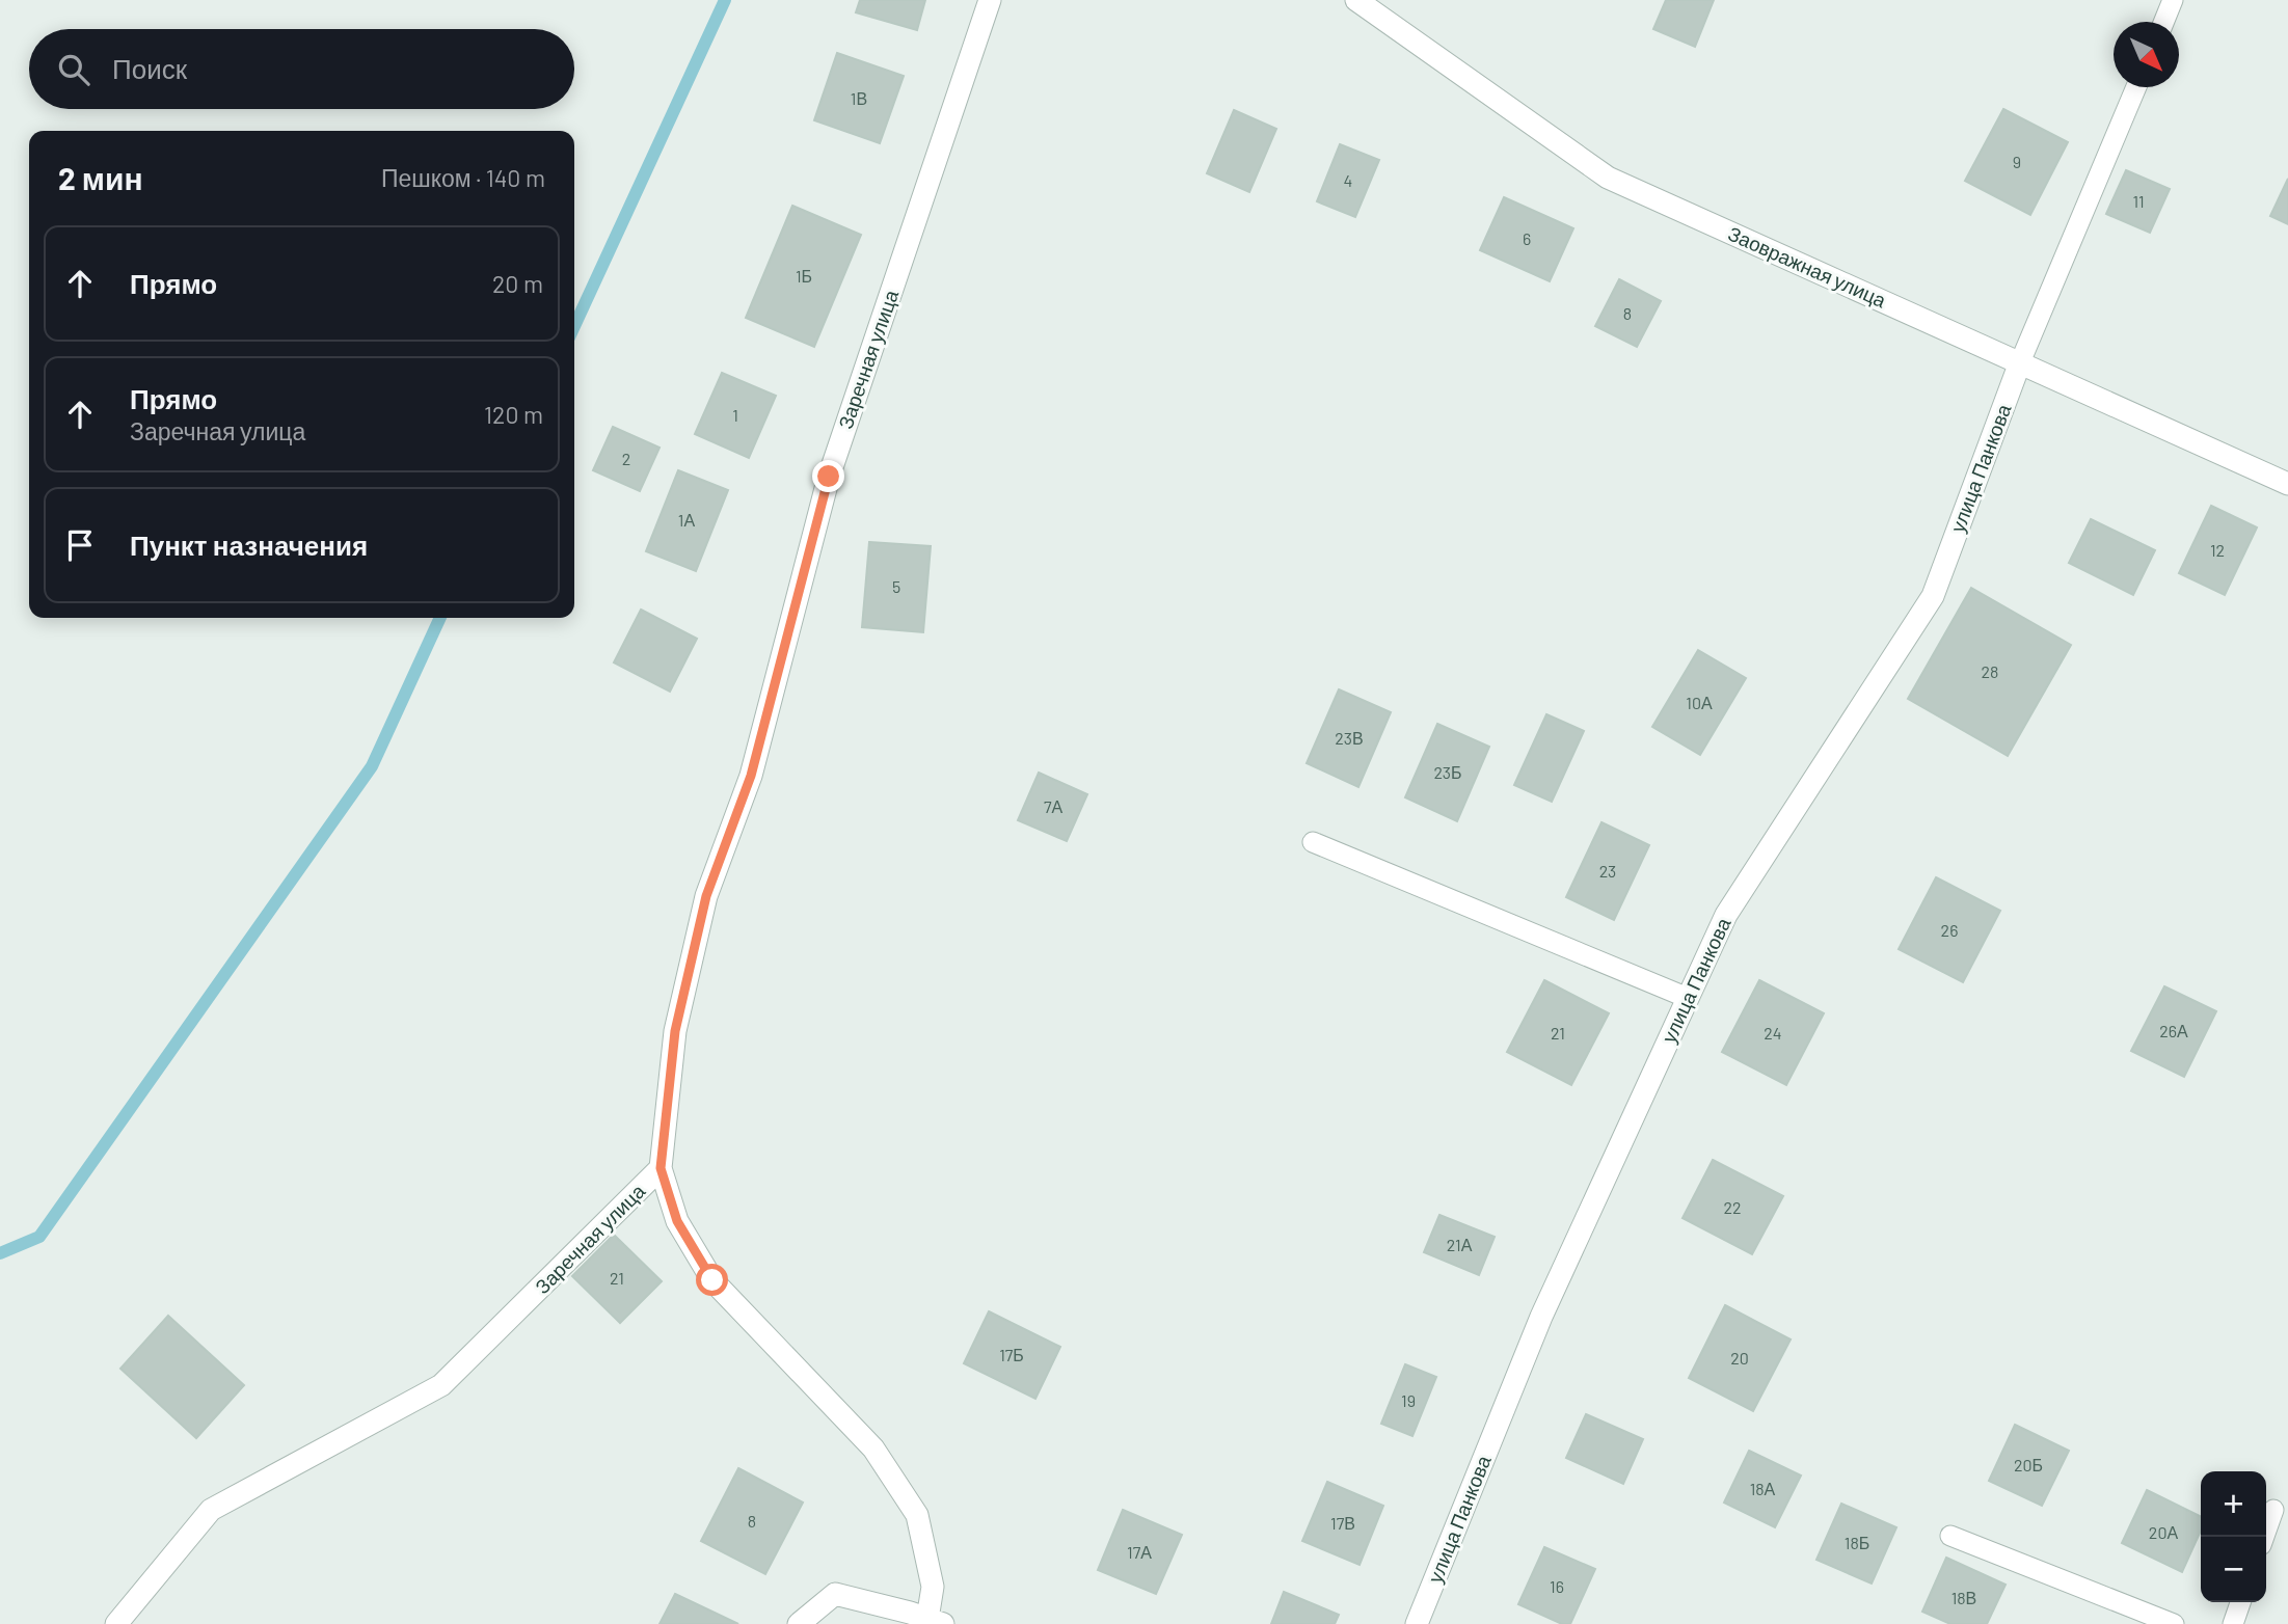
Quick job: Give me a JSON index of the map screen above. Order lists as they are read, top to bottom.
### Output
{
  "streets": {
    "street": ["Заовражная улица", "Заречная улица", "улица Панкова"]
  },
  "crossings": [
    ["Заовражная улица", "улица Панкова"]
  ],
  "house_numbers": [
    "1В",
    "9",
    "4",
    "11",
    "6",
    "1Б",
    "8",
    "1",
    "2",
    "1А",
    "12",
    "5",
    "28",
    "10А",
    "23В",
    "23Б",
    "7А",
    "23",
    "26",
    "26А",
    "21",
    "24",
    "22",
    "21А",
    "21",
    "17Б",
    "20",
    "19",
    "20Б",
    "18А",
    "8",
    "17В",
    "20А",
    "18Б",
    "17А",
    "16",
    "18В"
  ],
  "north": "bottom right",
  "page": {
    "search": "Поиск",
    "heading": ["2 мин", "Пешком · 140 m"],
    "list": [
      ["Прямо", "20 m"],
      ["Прямо", "Заречная улица", "120 m"],
      "Пункт назначения"
    ],
    "map_buttons": ["+", "−"]
  }
}
